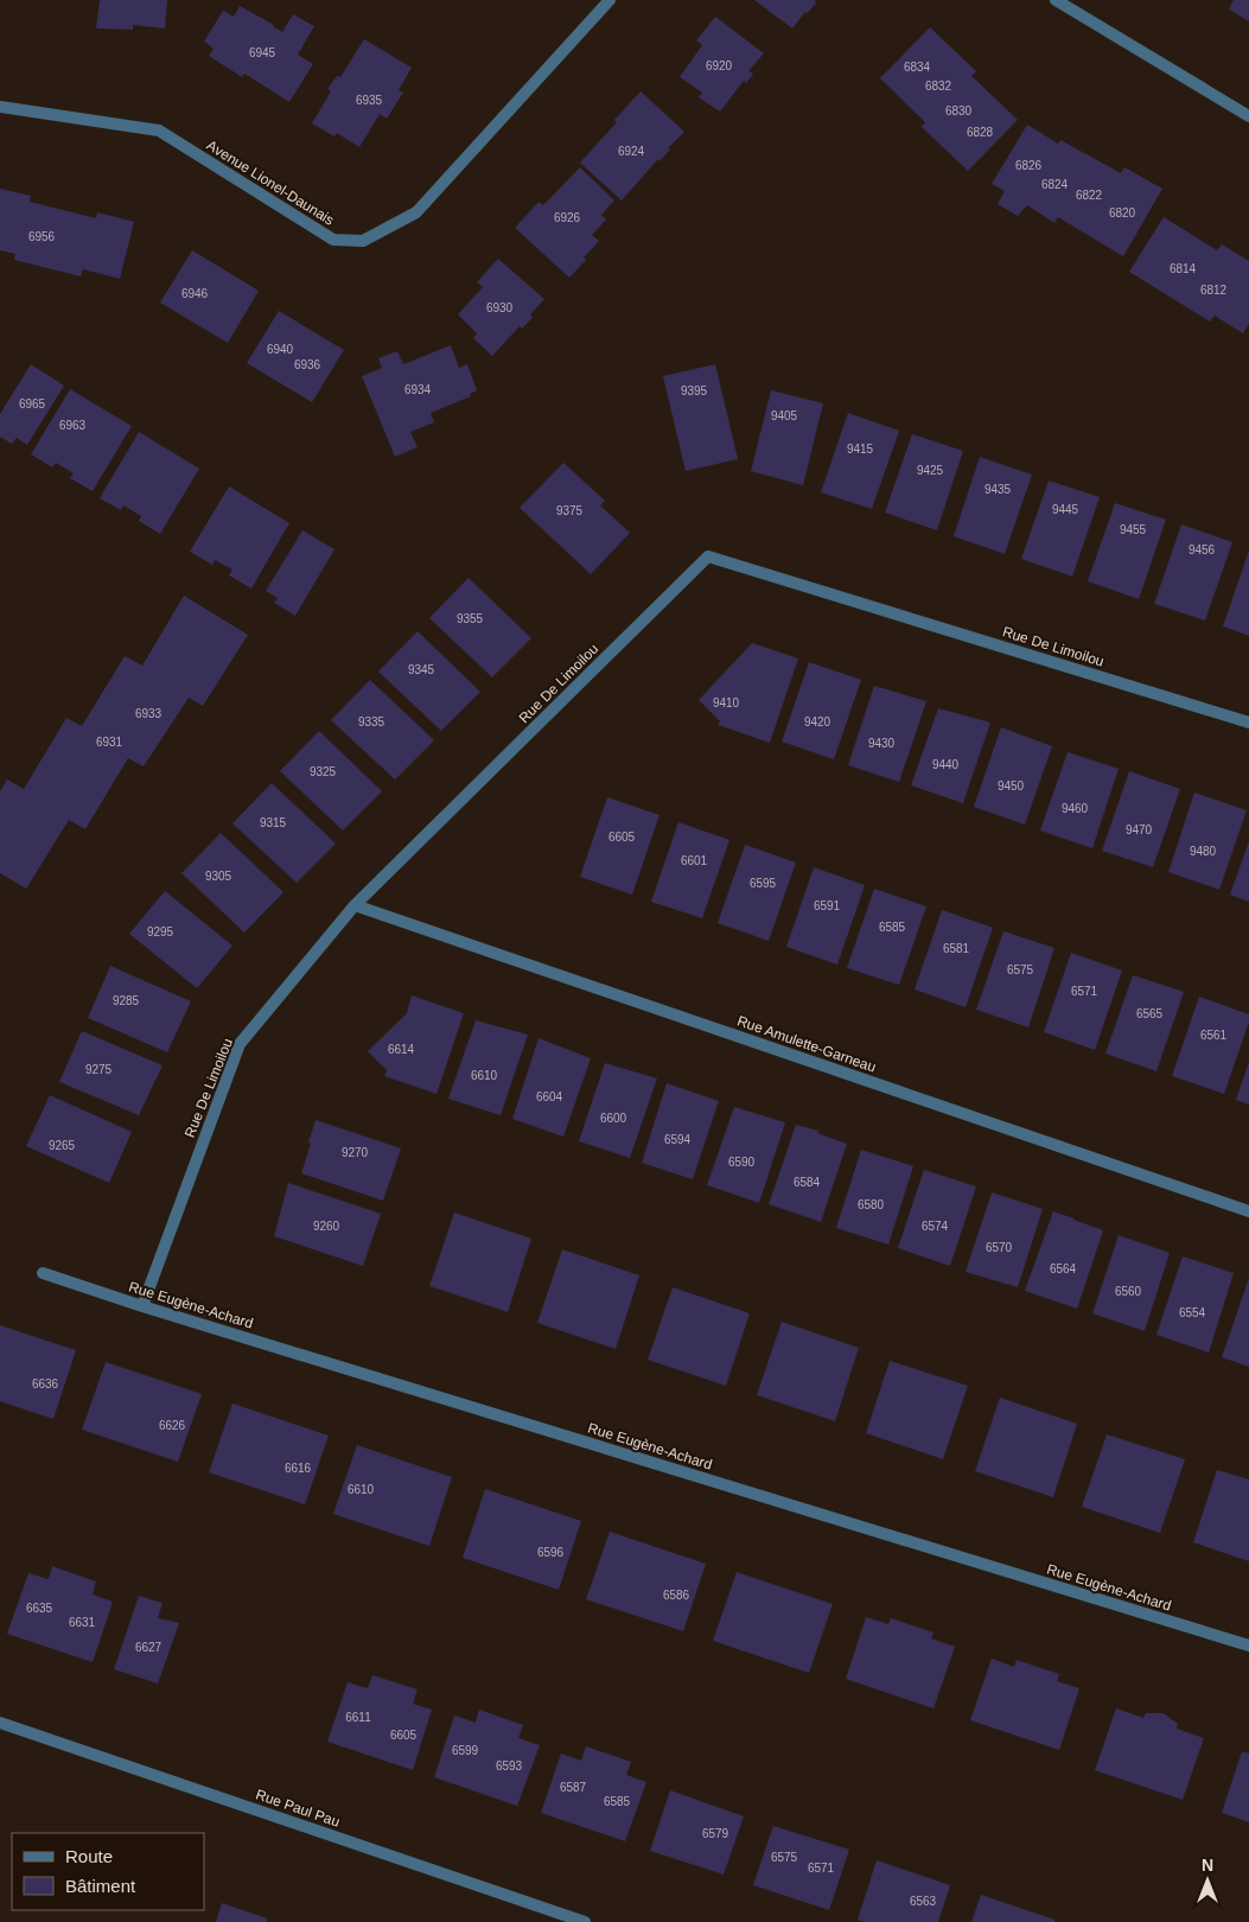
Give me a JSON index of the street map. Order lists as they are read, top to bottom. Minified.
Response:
{"streets":{"street":["Avenue Lionel-Daunais","Rue De Limoilou","Rue Amulette-Garneau","Rue Eugène-Achard","Rue Paul Pau"]},"crossings":[["Rue De Limoilou","Rue Amulette-Garneau"],["Rue De Limoilou","Rue Eugène-Achard"]],"house_numbers":["6945","6920","6834","6832","6935","6830","6828","6924","6826","6824","6822","6820","6926","6956","6814","6812","6946","6930","6940","6936","6934","9395","6965","9405","6963","9415","9425","9435","9445","9375","9455","9456","9355","9345","9410","6933","9335","9420","6931","9430","9440","9325","9450","9460","9315","9470","6605","9480","6601","9305","6595","6591","6585","9295","6581","6575","6571","9285","6565","6561","6614","9275","6610","6604","6600","6594","9265","9270","6590","6584","6580","9260","6574","6570","6564","6560","6554","6636","6626","6616","6610","6596","6586","6635","6631","6627","6611","6605","6599","6593","6587","6585","6579","6575","6571","6563"],"legend":["Route","Bâtiment"],"north":"top"}
